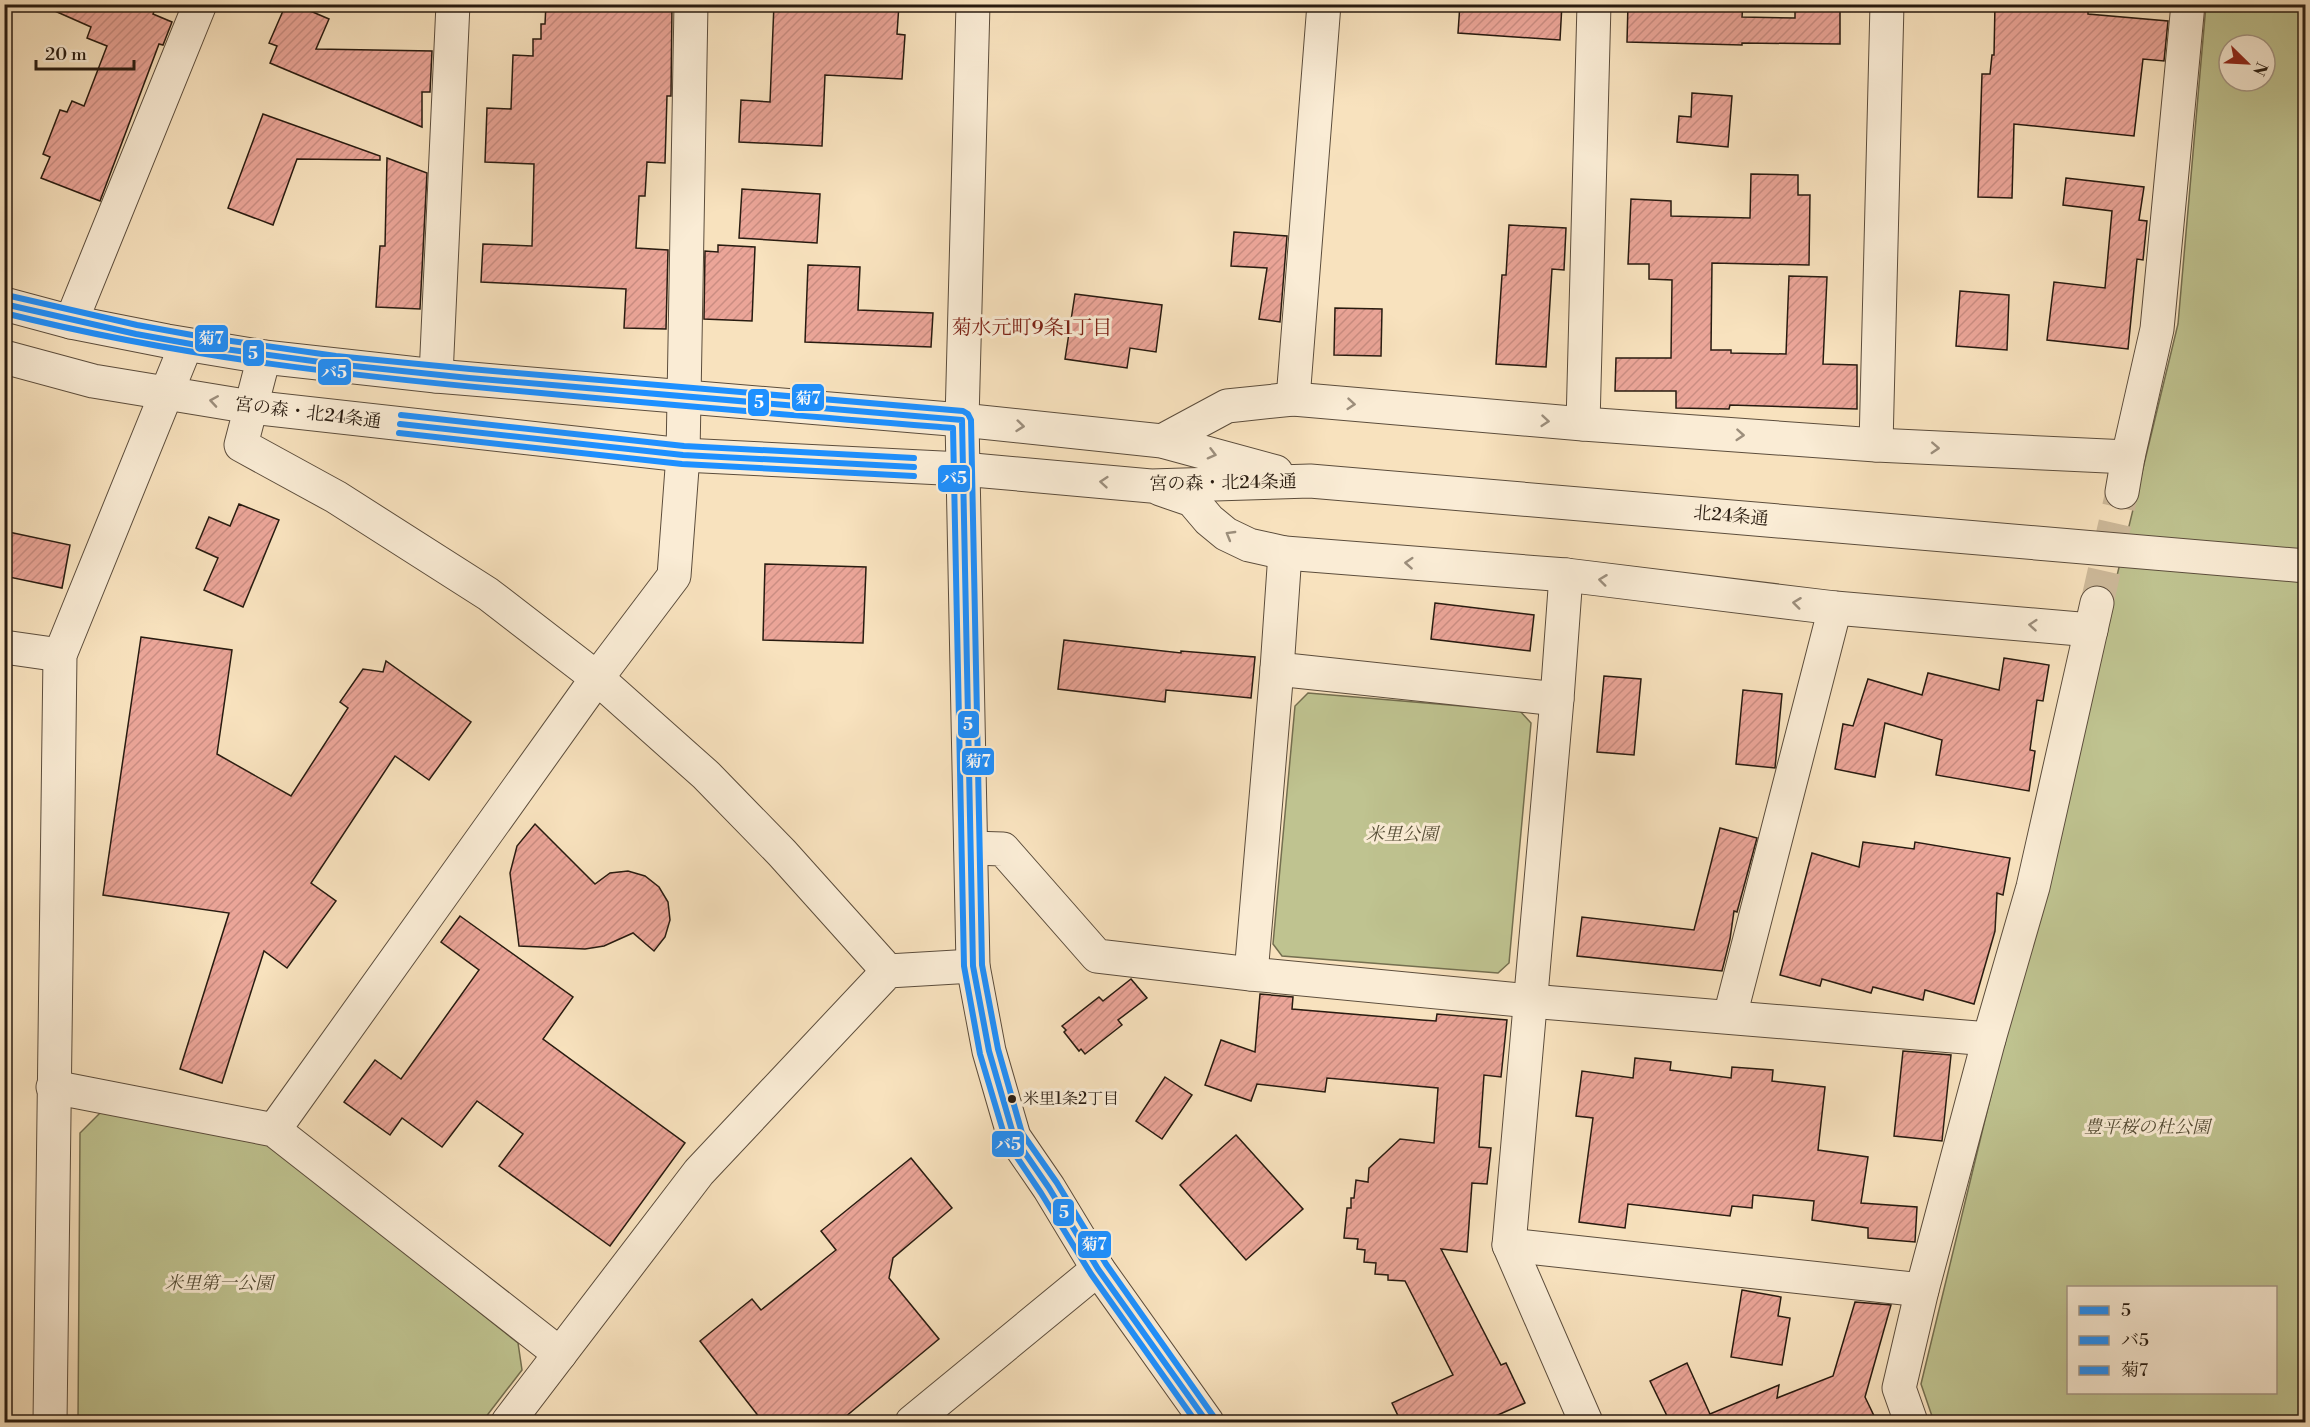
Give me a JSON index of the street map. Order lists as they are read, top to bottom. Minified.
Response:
{"streets":{"street":["宮の森・北24条通","北24条通"]},"crossings":[["宮の森・北24条通","北24条通"]],"districts":["菊水元町9条1丁目"],"parks":["米里公園","豊平桜の杜公園","米里第一公園"],"places":["米里1条2丁目"],"lines":["transit line 菊7","transit line 5","transit line バ5"],"legend":["5","バ5","菊7"],"scale_bar":"20 m","north":"bottom right"}
